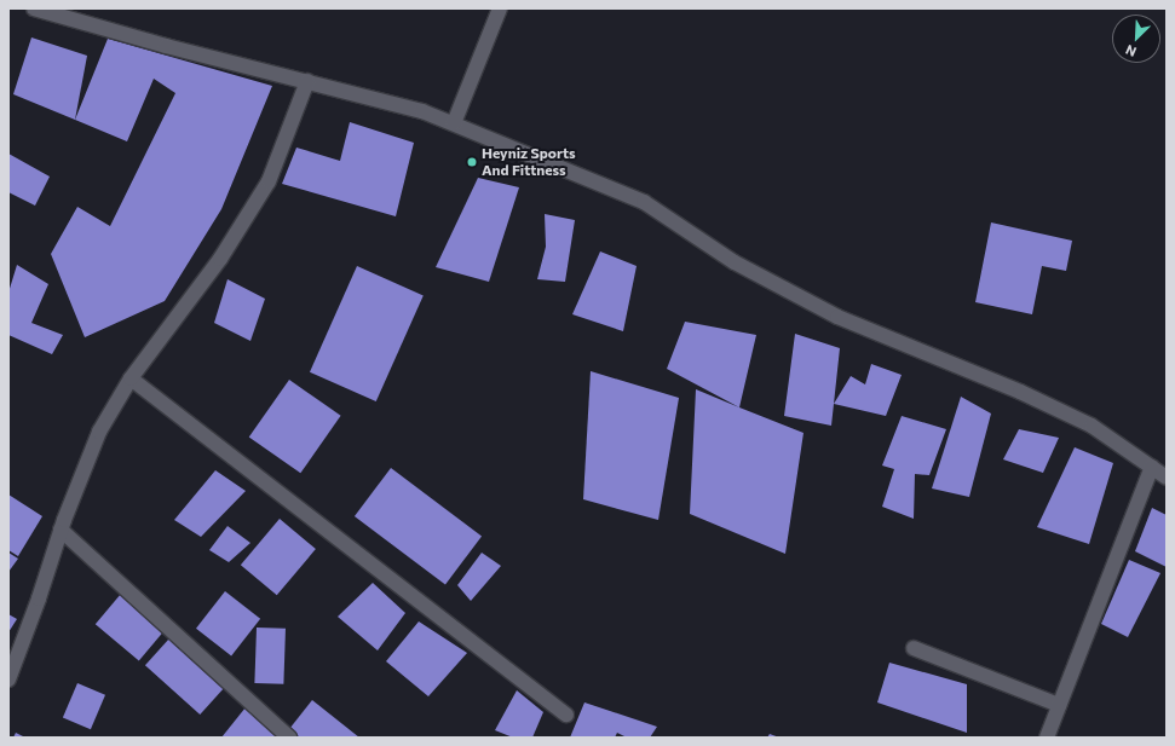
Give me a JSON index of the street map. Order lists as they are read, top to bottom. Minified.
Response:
{"places":["Heyniz Sports And Fittness"],"north":"bottom left"}
